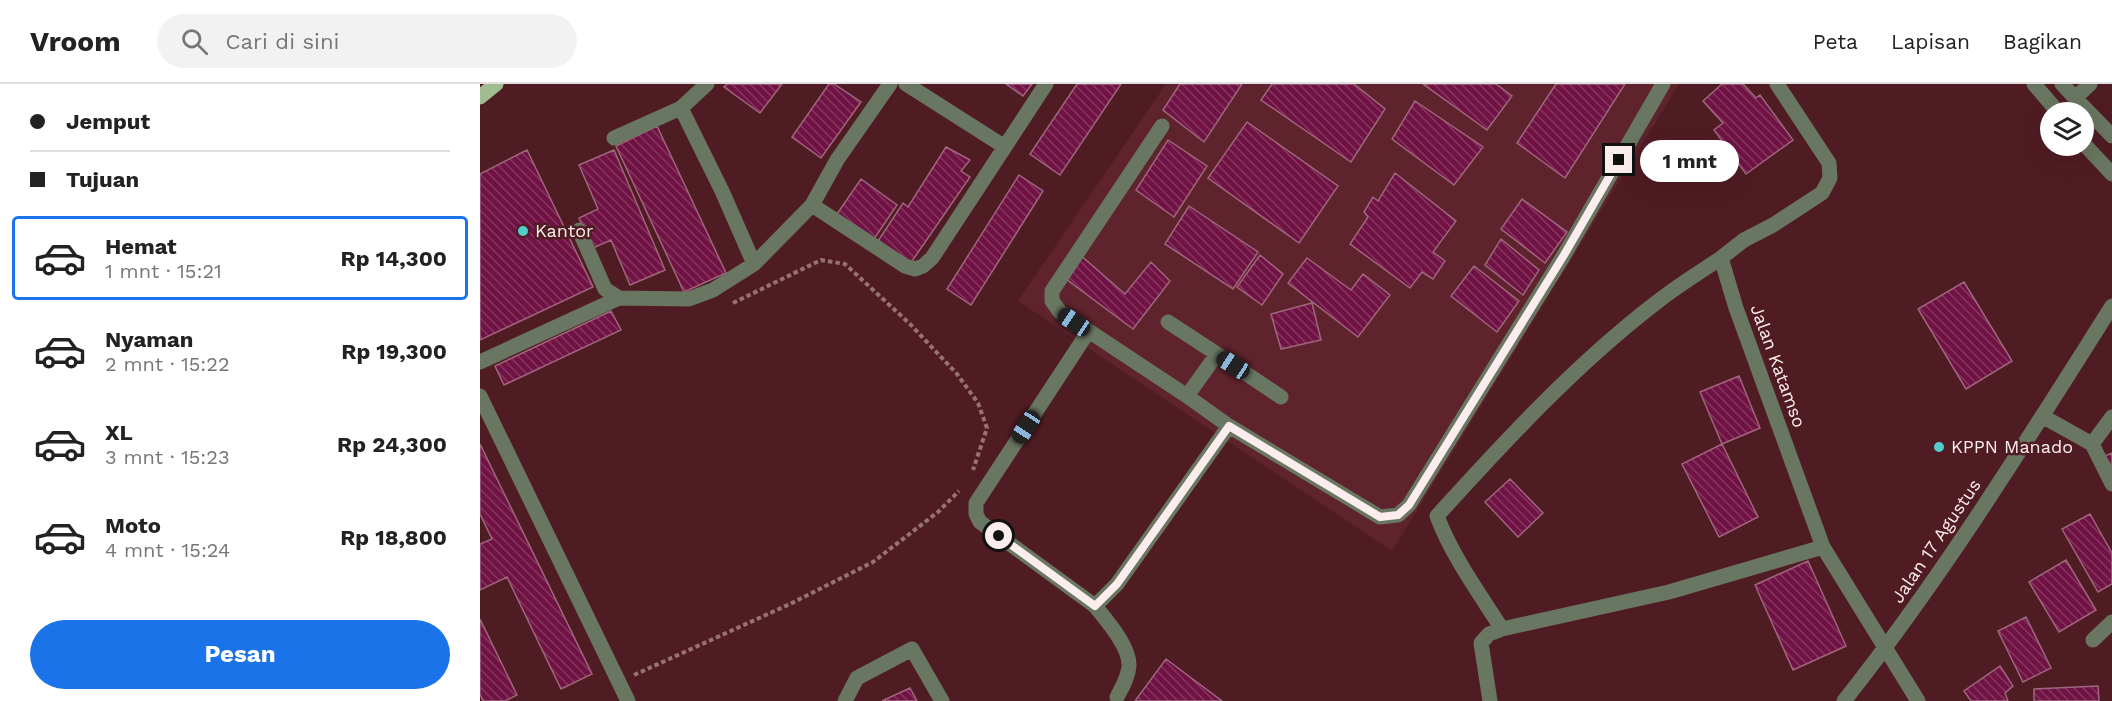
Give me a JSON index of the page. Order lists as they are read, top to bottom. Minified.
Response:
{"streets":{"street":["Jalan Katamso","Jalan 17 Agustus"]},"crossings":[["Jalan Katamso","Jalan 17 Agustus"]],"places":["Kantor","KPPN Manado"],"page":{"header":"Vroom","search":"Cari di sini","nav":["Peta","Lapisan","Bagikan"],"banner":["Jemput","Tujuan"],"bubble":"1 mnt","list":[{"name":"Hemat","note":"1 mnt · 15:21","value":"Rp 14,300"},{"name":"Nyaman","note":"2 mnt · 15:22","value":"Rp 19,300"},{"name":"XL","note":"3 mnt · 15:23","value":"Rp 24,300"},{"name":"Moto","note":"4 mnt · 15:24","value":"Rp 18,800"}],"buttons":"Pesan"}}
